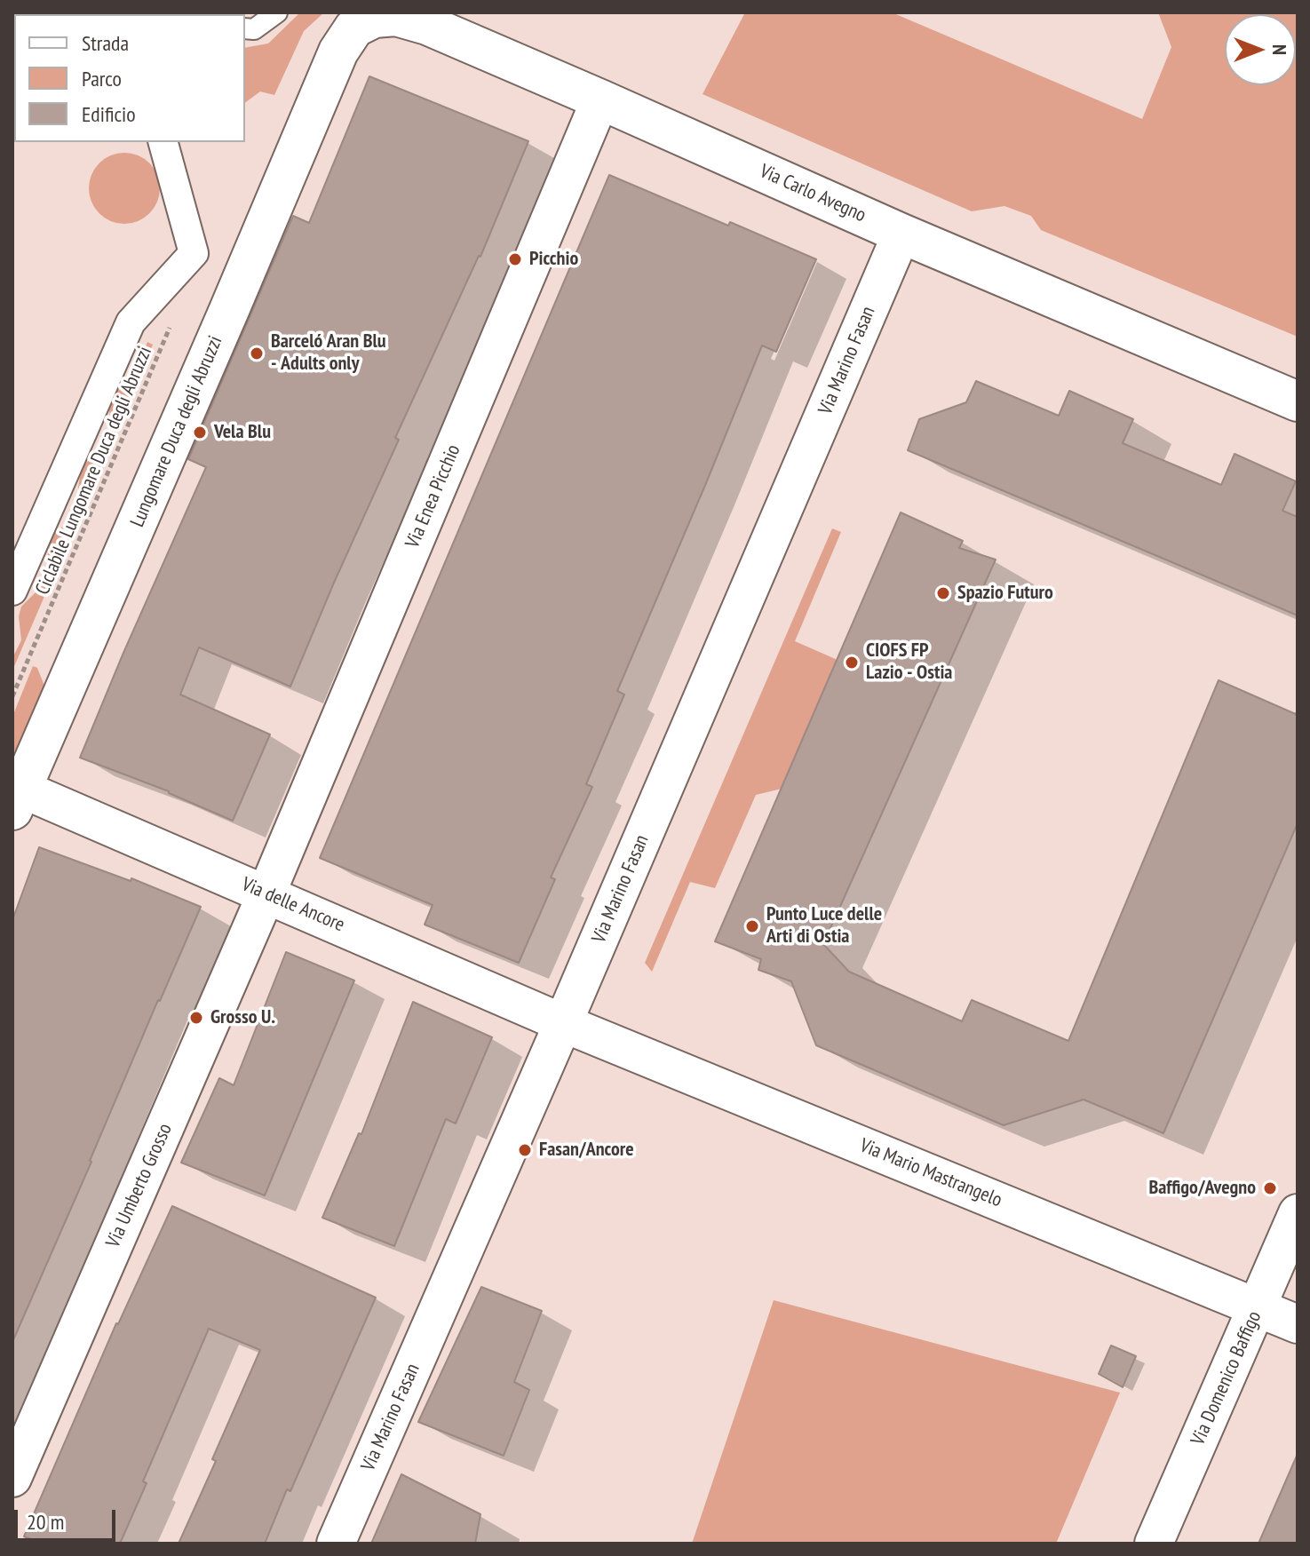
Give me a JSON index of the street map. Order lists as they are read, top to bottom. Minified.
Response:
{"streets":{"street":["Via Carlo Avegno","Via Marino Fasan","Lungomare Duca degli Abruzzi","Via Enea Picchio","Via delle Ancore","Via Mario Mastrangelo","Via Umberto Grosso","Via Domenico Baffigo"],"path":["Ciclabile Lungomare Duca degli Abruzzi"]},"crossings":[["Via Carlo Avegno","Via Marino Fasan"],["Via Carlo Avegno","Lungomare Duca degli Abruzzi"],["Via Carlo Avegno","Via Enea Picchio"],["Via Marino Fasan","Via delle Ancore"],["Via Marino Fasan","Via Mario Mastrangelo"],["Lungomare Duca degli Abruzzi","Via delle Ancore"],["Via Enea Picchio","Via delle Ancore"],["Via Enea Picchio","Via Umberto Grosso"],["Via delle Ancore","Via Mario Mastrangelo"],["Via delle Ancore","Via Umberto Grosso"],["Via Mario Mastrangelo","Via Domenico Baffigo"]],"places":["Picchio","Barceló Aran Blu - Adults only","Vela Blu","Spazio Futuro","CIOFS FP Lazio - Ostia","Punto Luce delle Arti di Ostia","Grosso U.","Fasan/Ancore","Baffigo/Avegno"],"legend":["Strada","Parco","Edificio"],"scale_bar":"20 m","north":"right"}
